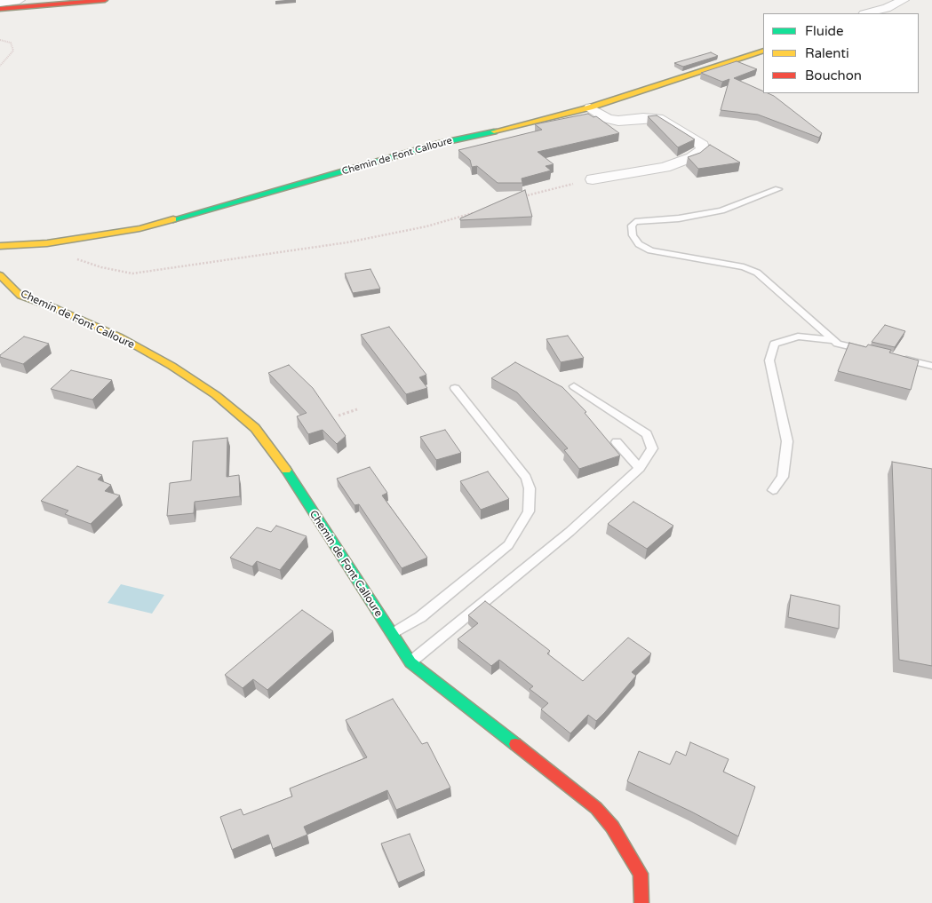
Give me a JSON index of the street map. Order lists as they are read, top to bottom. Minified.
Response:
{"streets":{"street":["Chemin de Font Calloure"]},"legend":["Fluide","Ralenti","Bouchon"]}
